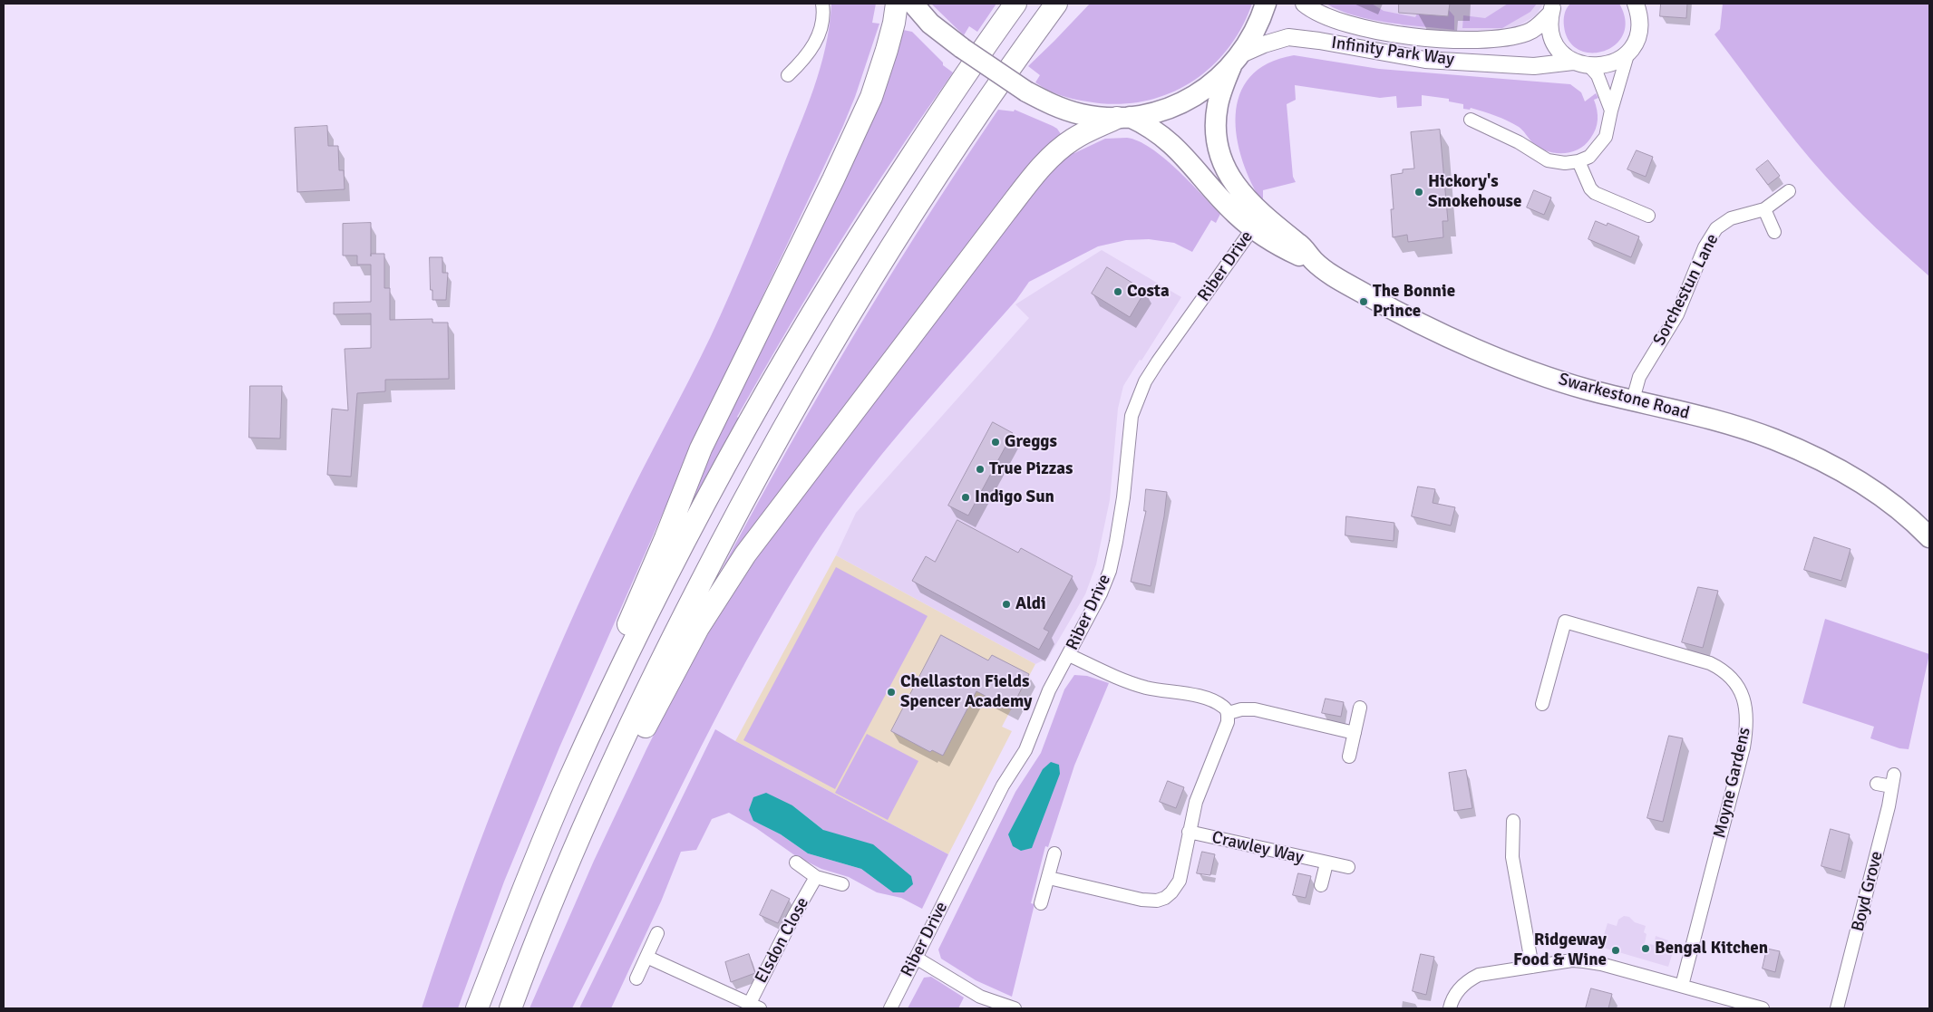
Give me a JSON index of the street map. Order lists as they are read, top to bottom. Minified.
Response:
{"streets":{"main road":["Swarkestone Road"],"street":["Infinity Park Way","Riber Drive","Sorchestun Lane","Moyne Gardens","Crawley Way","Boyd Grove","Elsdon Close"]},"crossings":[["Infinity Park Way","Swarkestone Road"],["Riber Drive","Swarkestone Road"],["Sorchestun Lane","Swarkestone Road"]],"places":["Hickory's Smokehouse","Costa","The Bonnie Prince","Greggs","True Pizzas","Indigo Sun","Aldi","Chellaston Fields Spencer Academy","Bengal Kitchen","Ridgeway Food & Wine"]}
